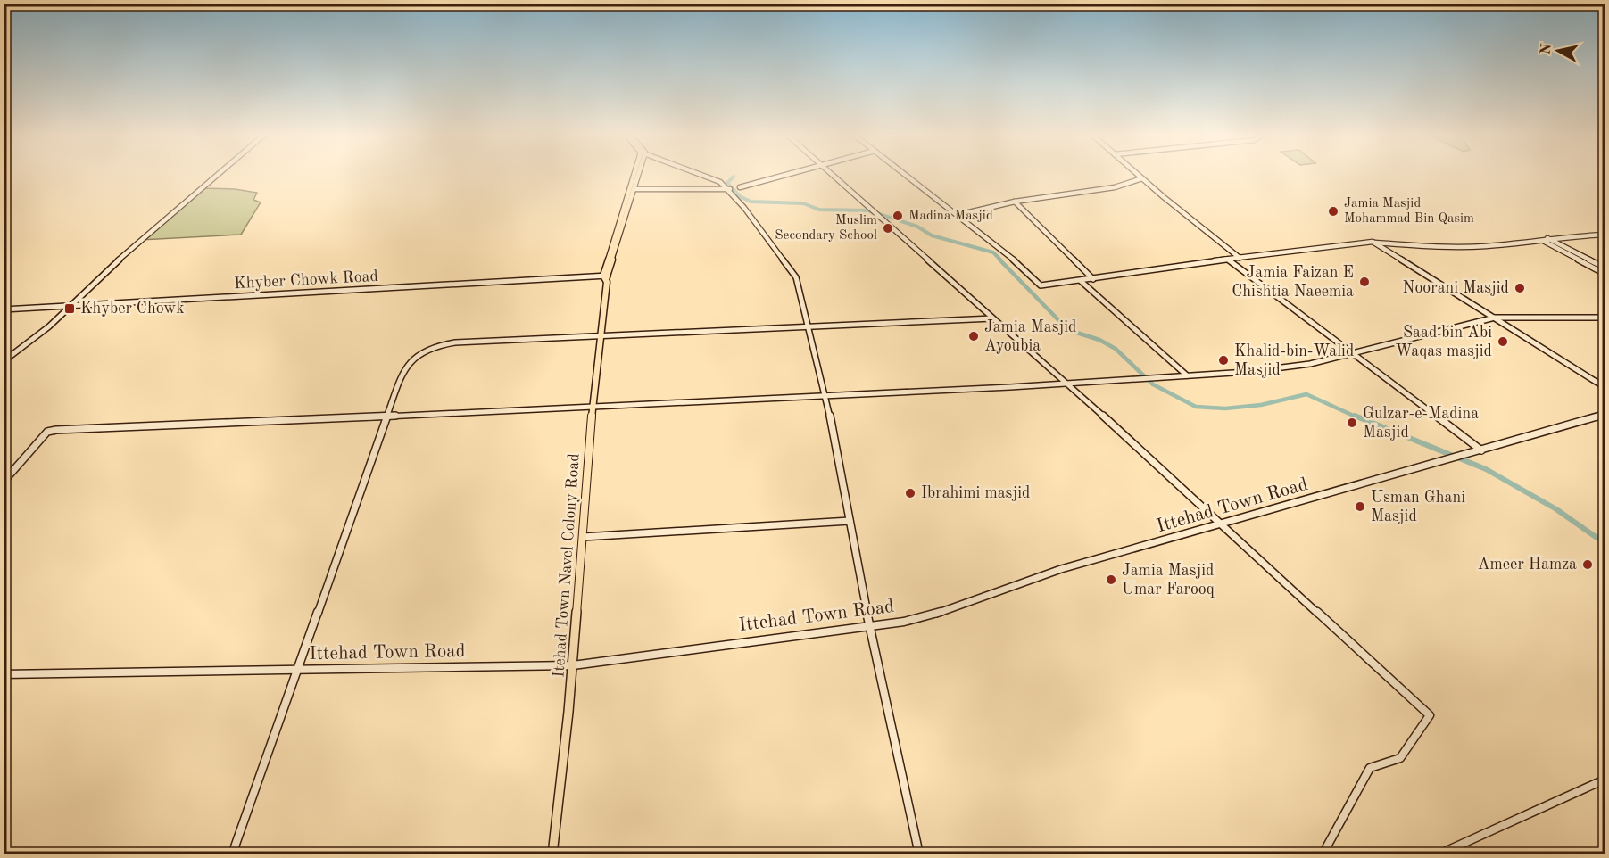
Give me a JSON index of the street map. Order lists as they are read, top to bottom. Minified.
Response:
{"streets":{"main road":["Itehad Town Navel Colony Road"],"street":["Khyber Chowk Road","Ittehad Town Road"]},"crossings":[["Khyber Chowk Road","Itehad Town Navel Colony Road"],["Ittehad Town Road","Itehad Town Navel Colony Road"]],"places":{"other":["Jamia Masjid Mohammad Bin Qasim","Madina Masjid","Muslim Secondary School","Jamia Faizan E Chishtia Naeemia","Noorani Masjid","Jamia Masjid Ayoubia","Saad bin Abi Waqas masjid","Khalid-bin-Walid Masjid","Gulzar-e-Madina Masjid","Ibrahimi masjid","Usman Ghani Masjid","Ameer Hamza","Jamia Masjid Umar Farooq"],"transit":["Khyber Chowk"]},"north":"left"}
